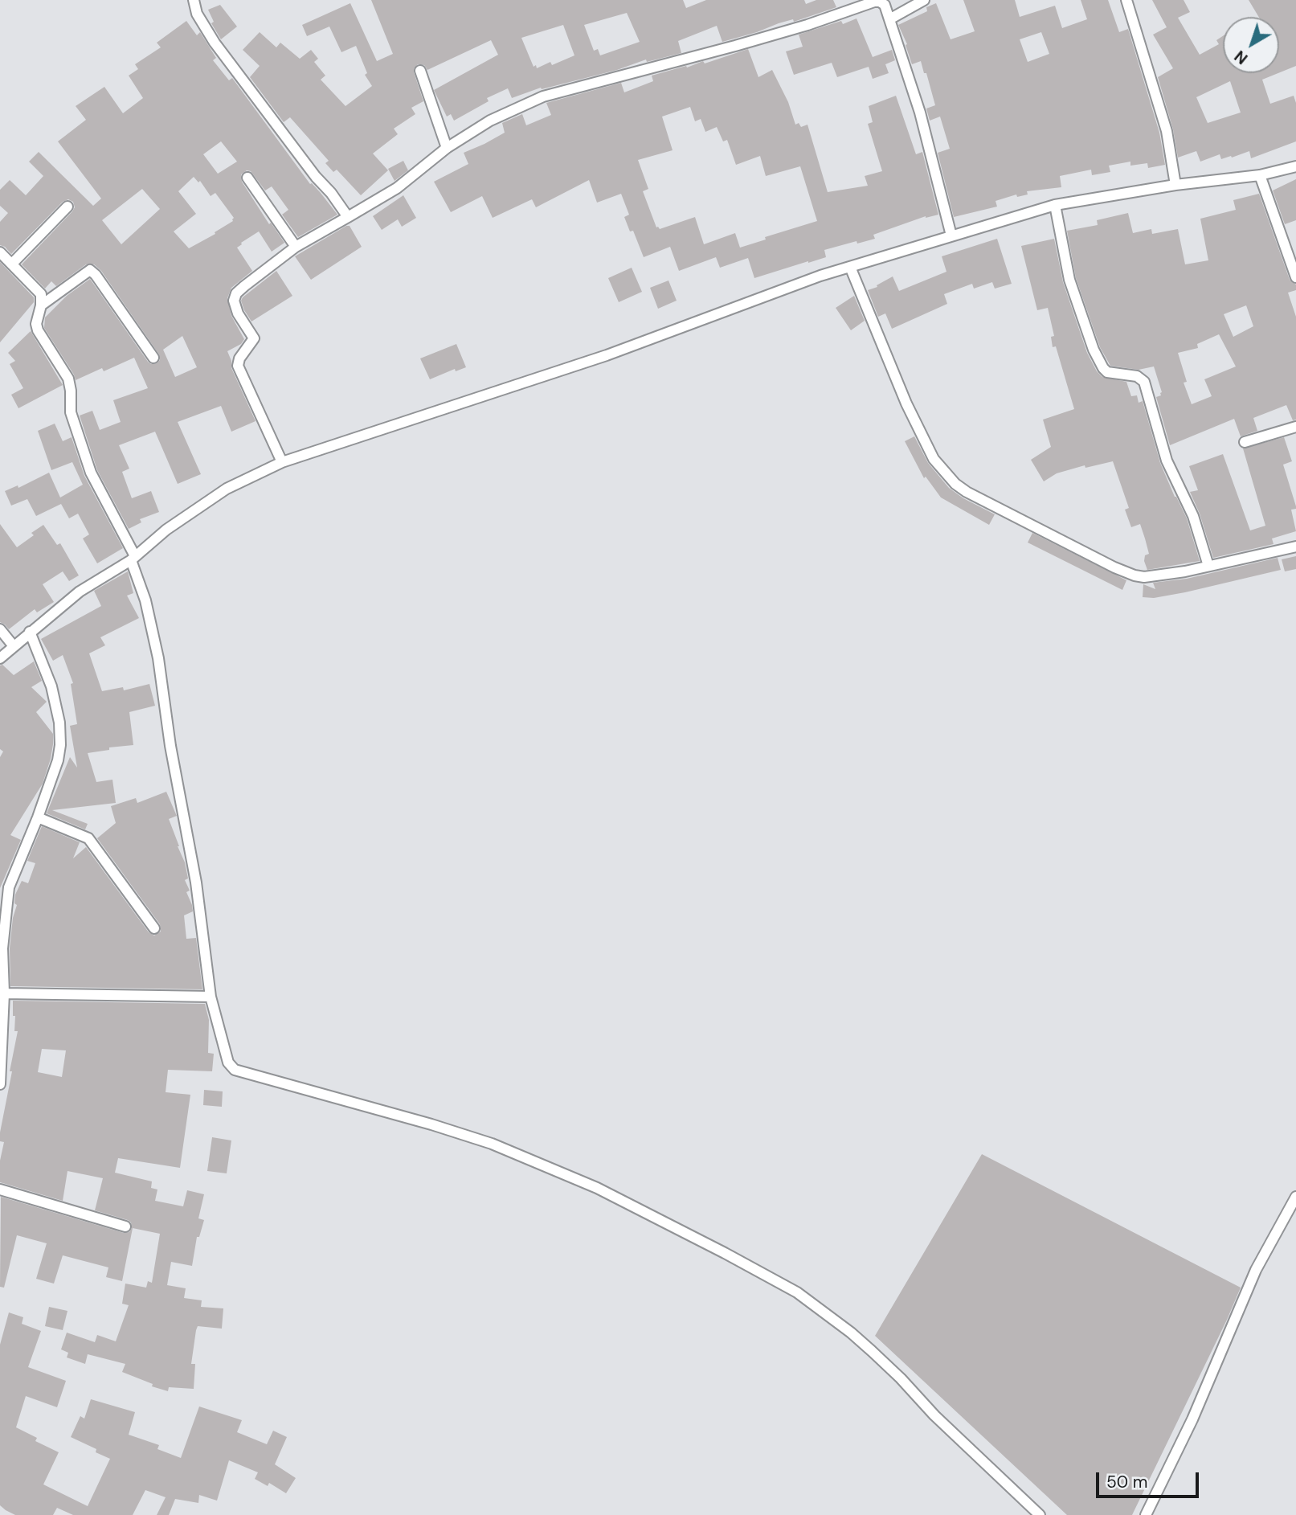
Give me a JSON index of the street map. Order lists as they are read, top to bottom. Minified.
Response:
{"scale_bar":"50 m","north":"bottom left"}
